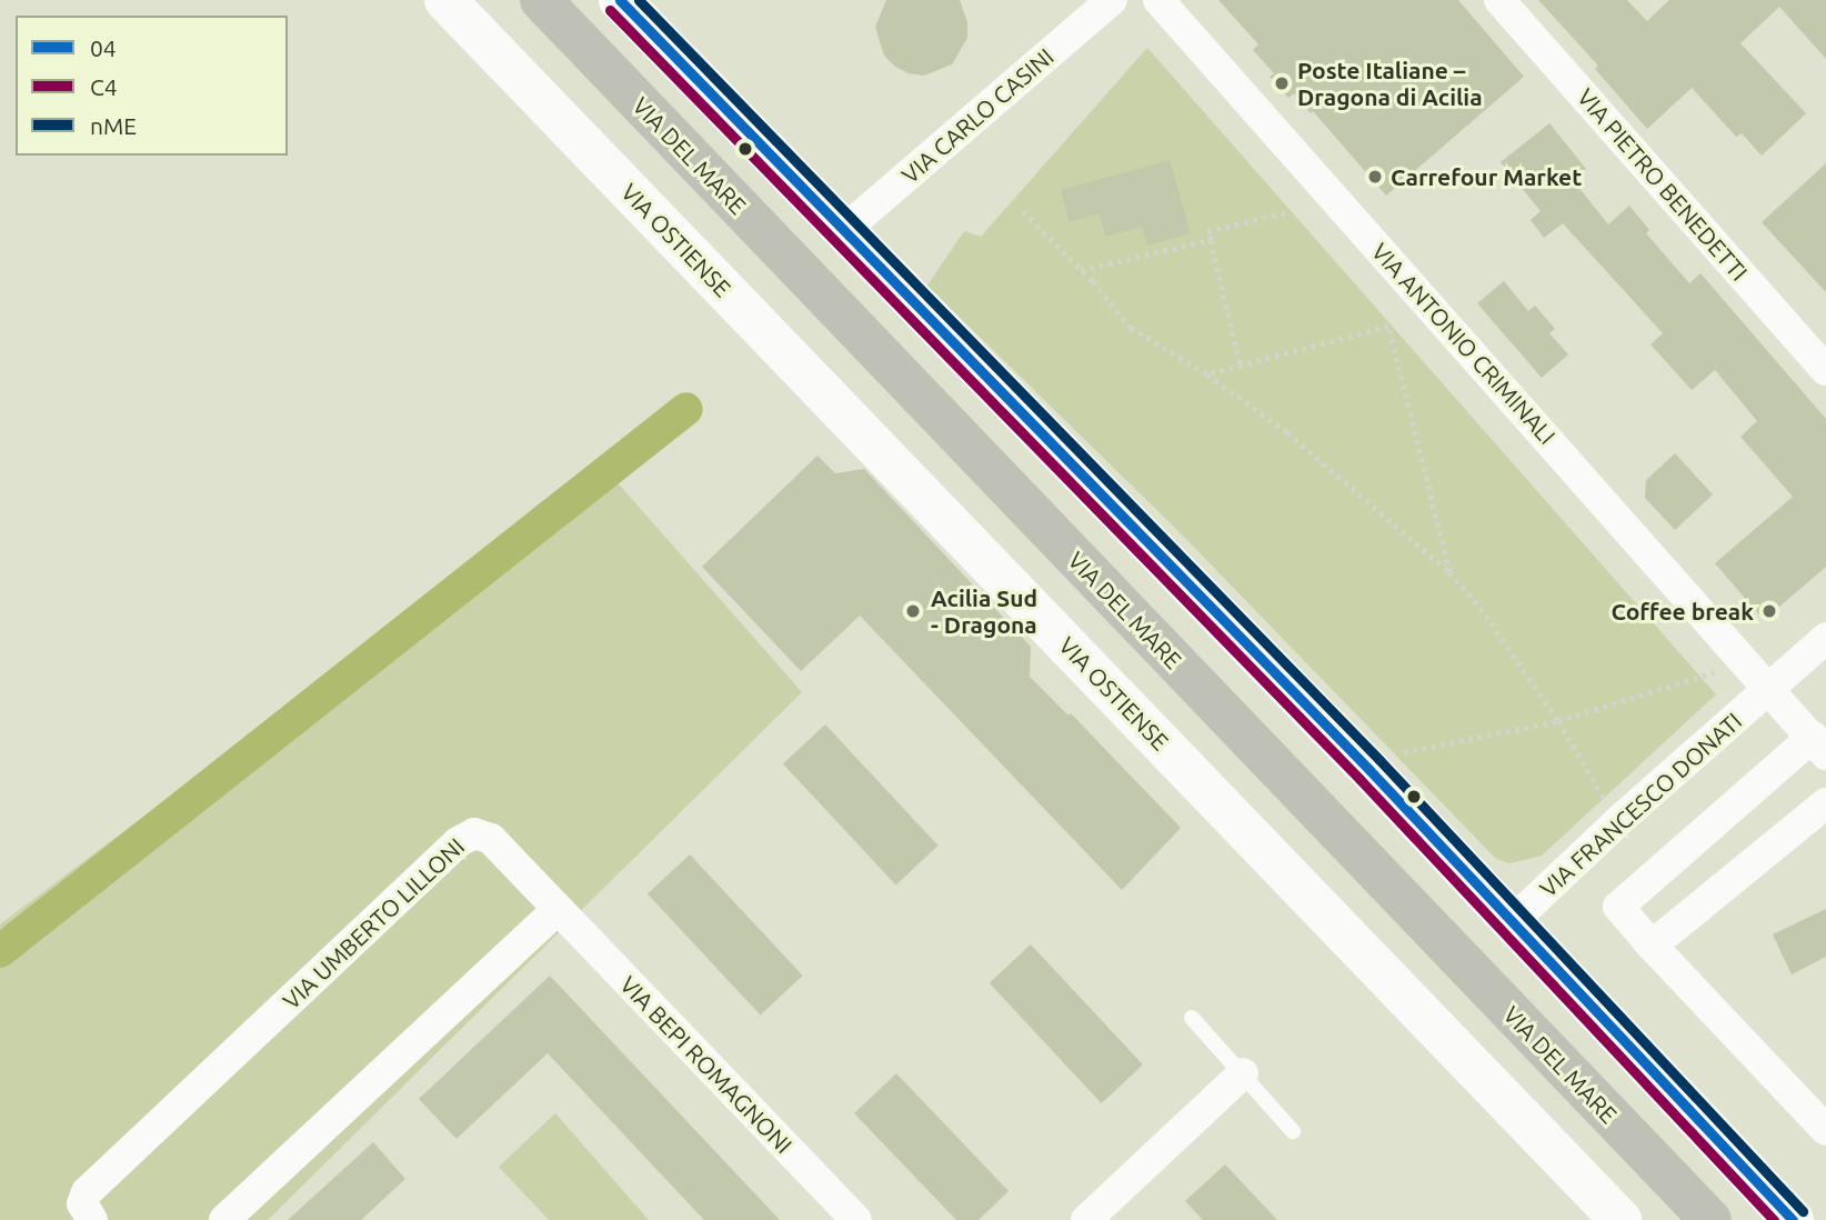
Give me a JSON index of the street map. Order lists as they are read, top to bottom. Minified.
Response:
{"streets":{"main road":["VIA DEL MARE","VIA OSTIENSE"],"street":["VIA CARLO CASINI","VIA PIETRO BENEDETTI","VIA ANTONIO CRIMINALI","VIA FRANCESCO DONATI","VIA UMBERTO LILLONI","VIA BEPI ROMAGNONI"]},"crossings":[["VIA ANTONIO CRIMINALI","VIA FRANCESCO DONATI"],["VIA UMBERTO LILLONI","VIA BEPI ROMAGNONI"]],"places":["Poste Italiane – Dragona di Acilia","Carrefour Market","Acilia Sud - Dragona","Coffee break"],"lines":["transit line 04","transit line nME","transit line C4"],"legend":["04","C4","nME"]}
